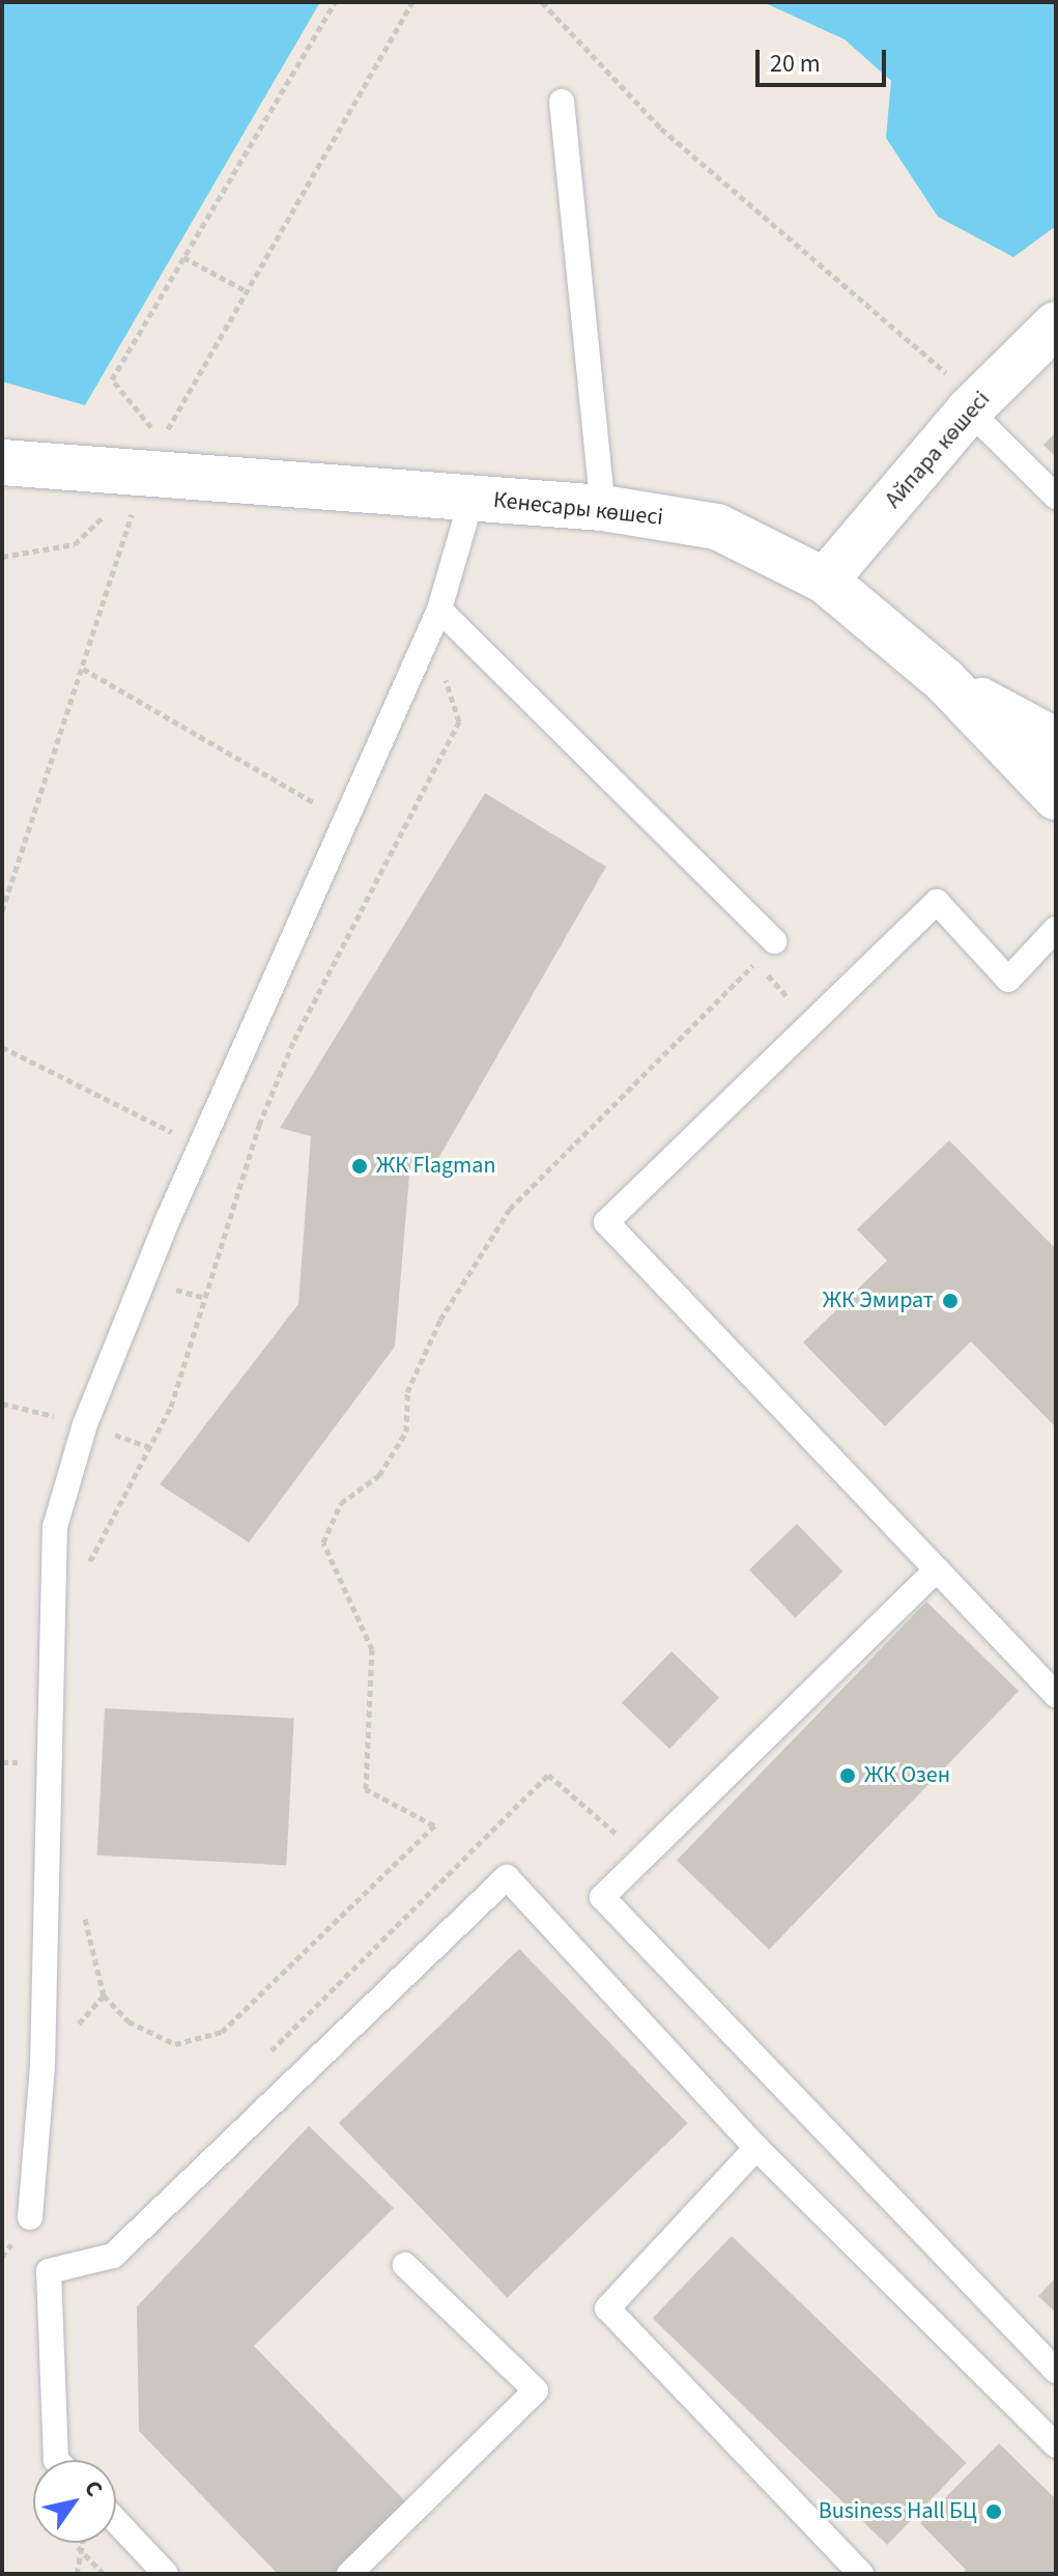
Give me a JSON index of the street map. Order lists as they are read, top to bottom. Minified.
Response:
{"streets":{"street":["Айпара көшесі","Кенесары көшесі"]},"crossings":[["Айпара көшесі","Кенесары көшесі"]],"places":["ЖК Flagman","ЖК Эмират","ЖК Озен","Business Нall БЦ"],"scale_bar":"20 m","north":"top right"}
